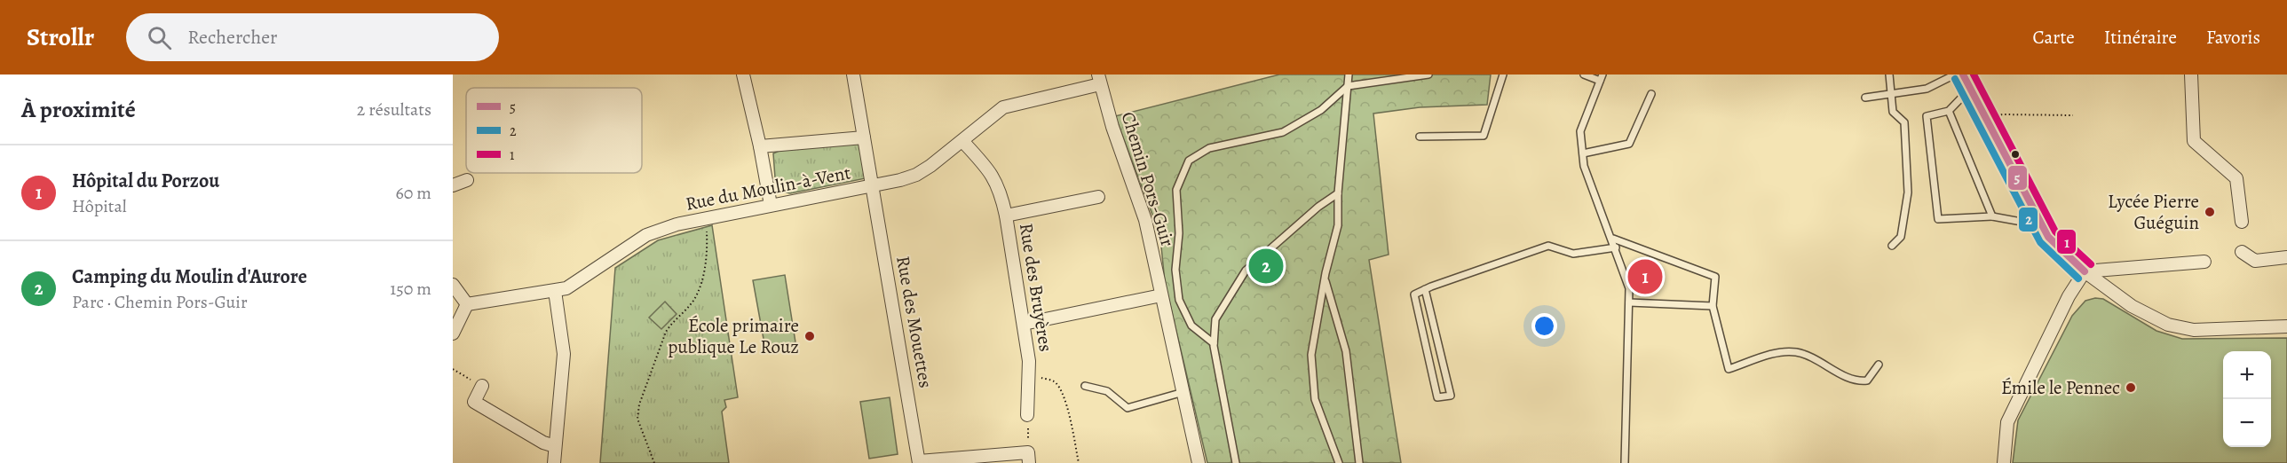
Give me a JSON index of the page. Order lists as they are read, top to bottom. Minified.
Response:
{"streets":{"street":["Chemin Pors-Guir","Rue du Moulin-à-Vent","Rue des Bruyères","Rue des Mouettes"]},"crossings":[["Chemin Pors-Guir","Rue du Moulin-à-Vent"],["Rue du Moulin-à-Vent","Rue des Bruyères"],["Rue du Moulin-à-Vent","Rue des Mouettes"]],"places":["Lycée Pierre Guéguin","École primaire publique Le Rouz","Émile le Pennec"],"lines":["transit line 5","transit line 1","transit line 2"],"legend":["5","2","1"],"page":{"header":"Strollr","search":"Rechercher","nav":["Carte","Itinéraire","Favoris"],"heading":["À proximité","2 résultats"],"list":[{"mark":"1","name":"Hôpital du Porzou","note":"Hôpital","value":"60 m"},{"mark":"2","name":"Camping du Moulin d'Aurore","note":"Parc · Chemin Pors-Guir","value":"150 m"}],"pins":["2","1"],"map_buttons":["+","−"]}}
